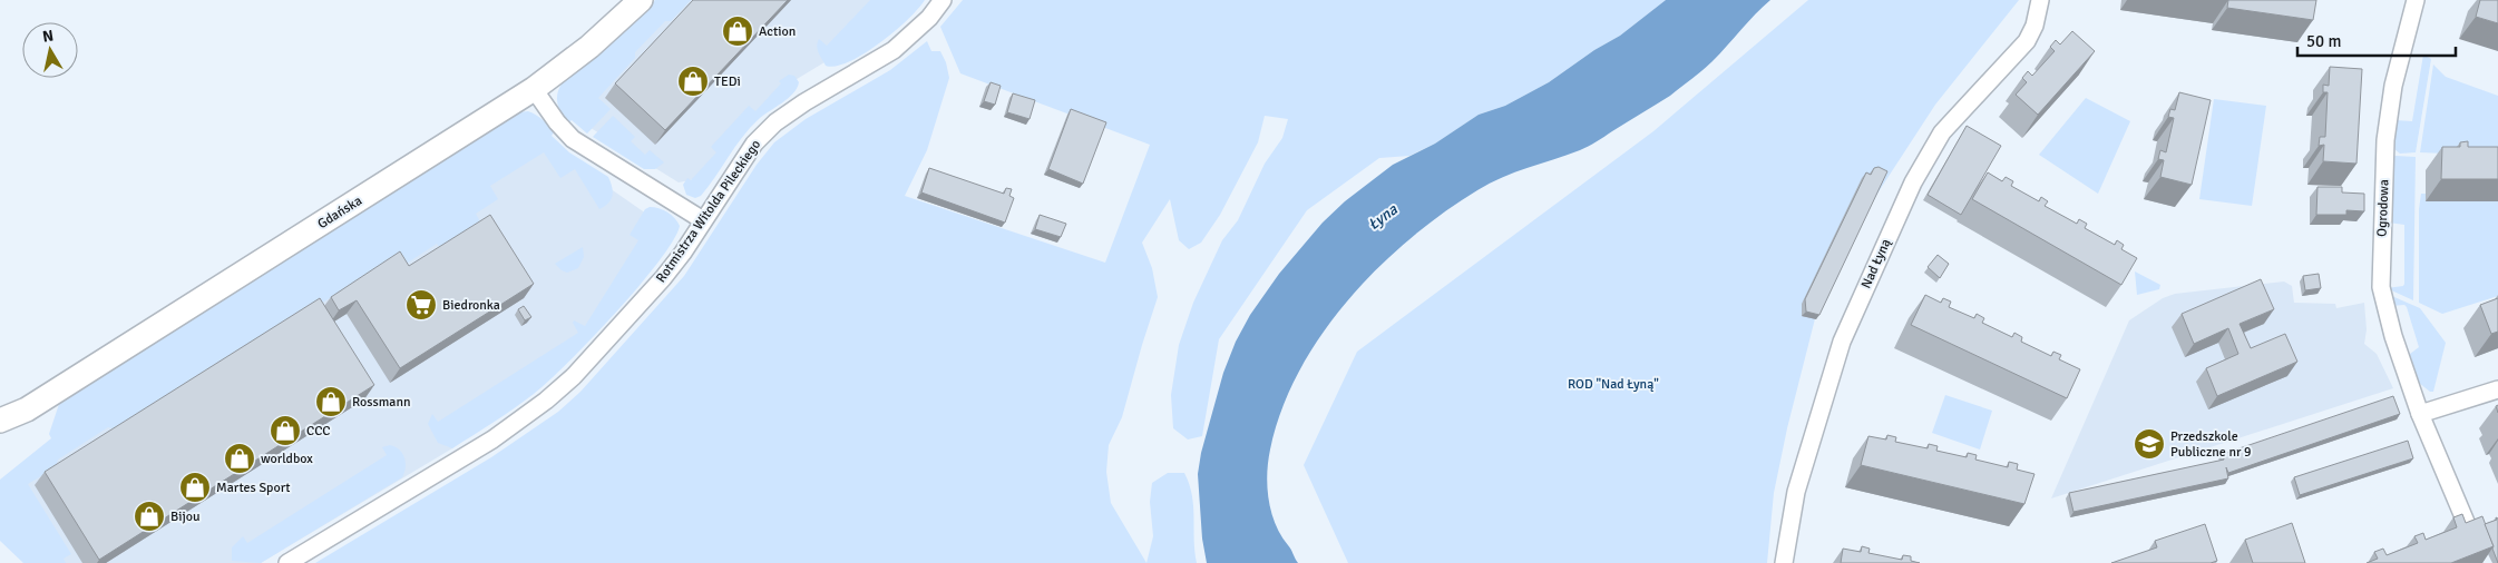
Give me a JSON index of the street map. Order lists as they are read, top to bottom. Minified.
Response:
{"streets":{"street":["Ogrodowa","Rotmistrza Witolda Pileckiego","Gdańska","Nad Łyną"]},"water":["Łyna"],"parks":["ROD \"Nad Łyną\""],"places":{"shop":["Action","TEDi","Rossmann","CCC","worldbox","Martes Sport","Bijou"],"supermarket":["Biedronka"],"school or university":["Przedszkole Publiczne nr 9"]},"scale_bar":"50 m","north":"top"}
